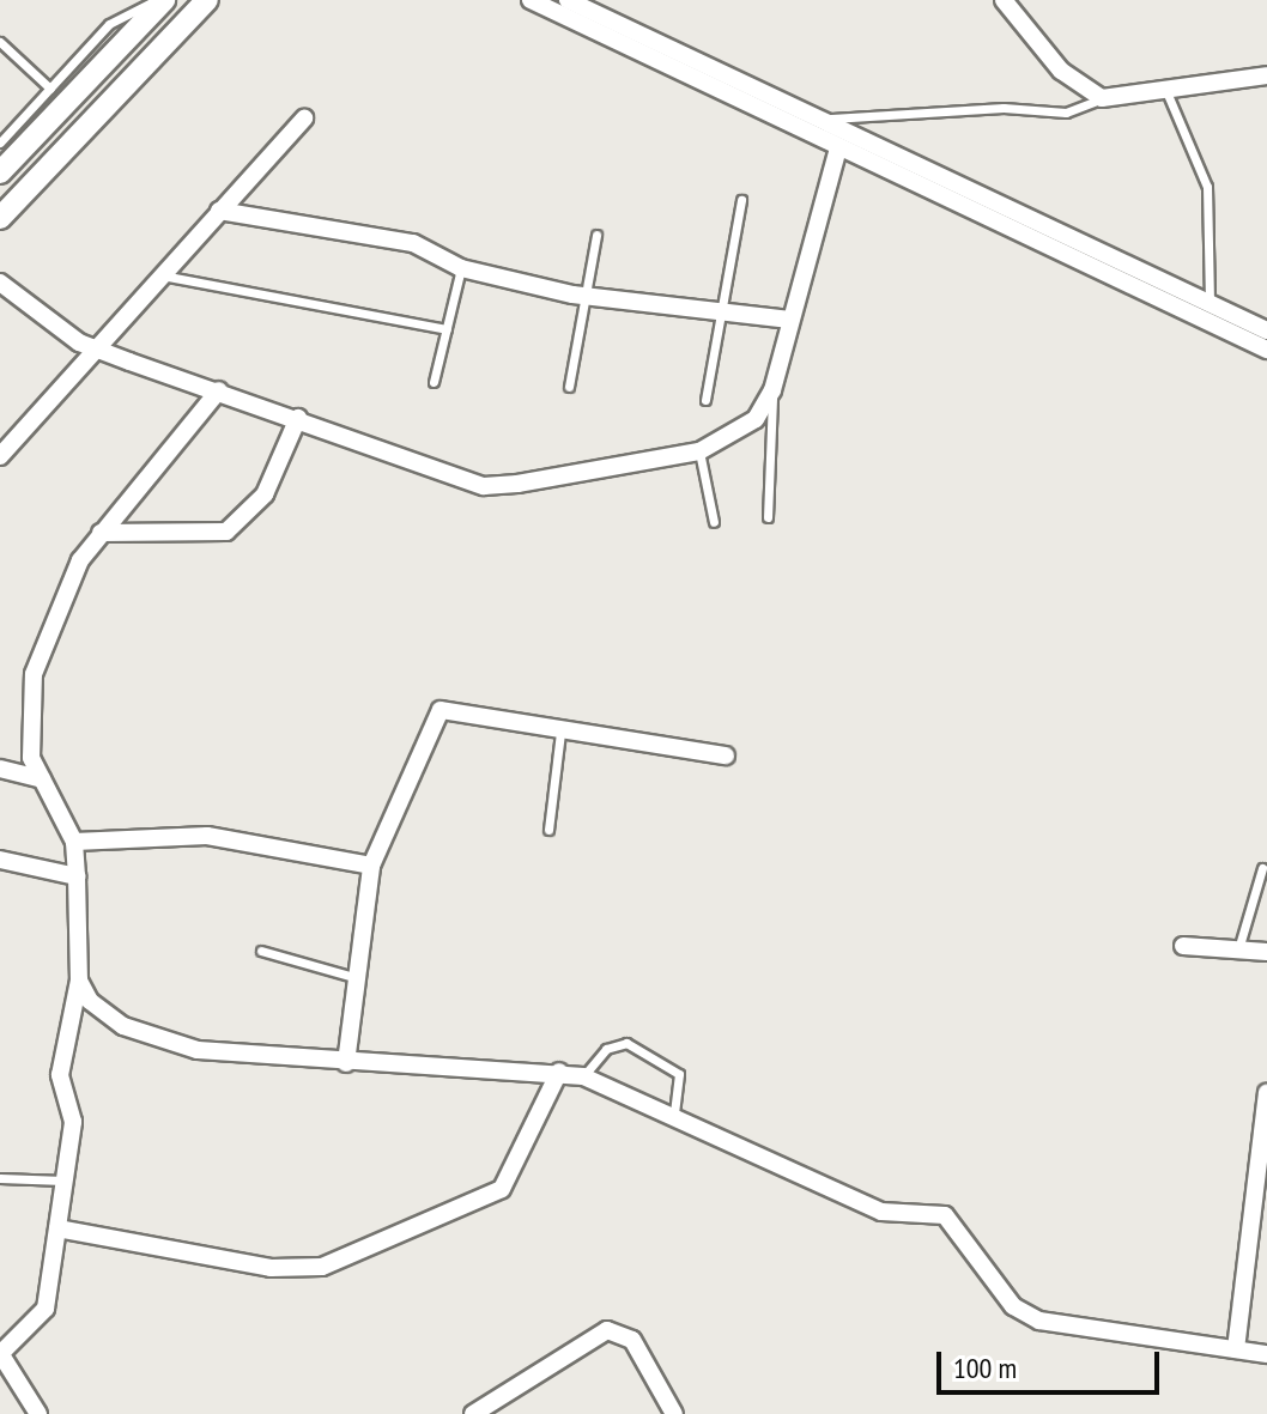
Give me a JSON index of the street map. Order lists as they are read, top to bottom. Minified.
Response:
{"scale_bar":"100 m"}
